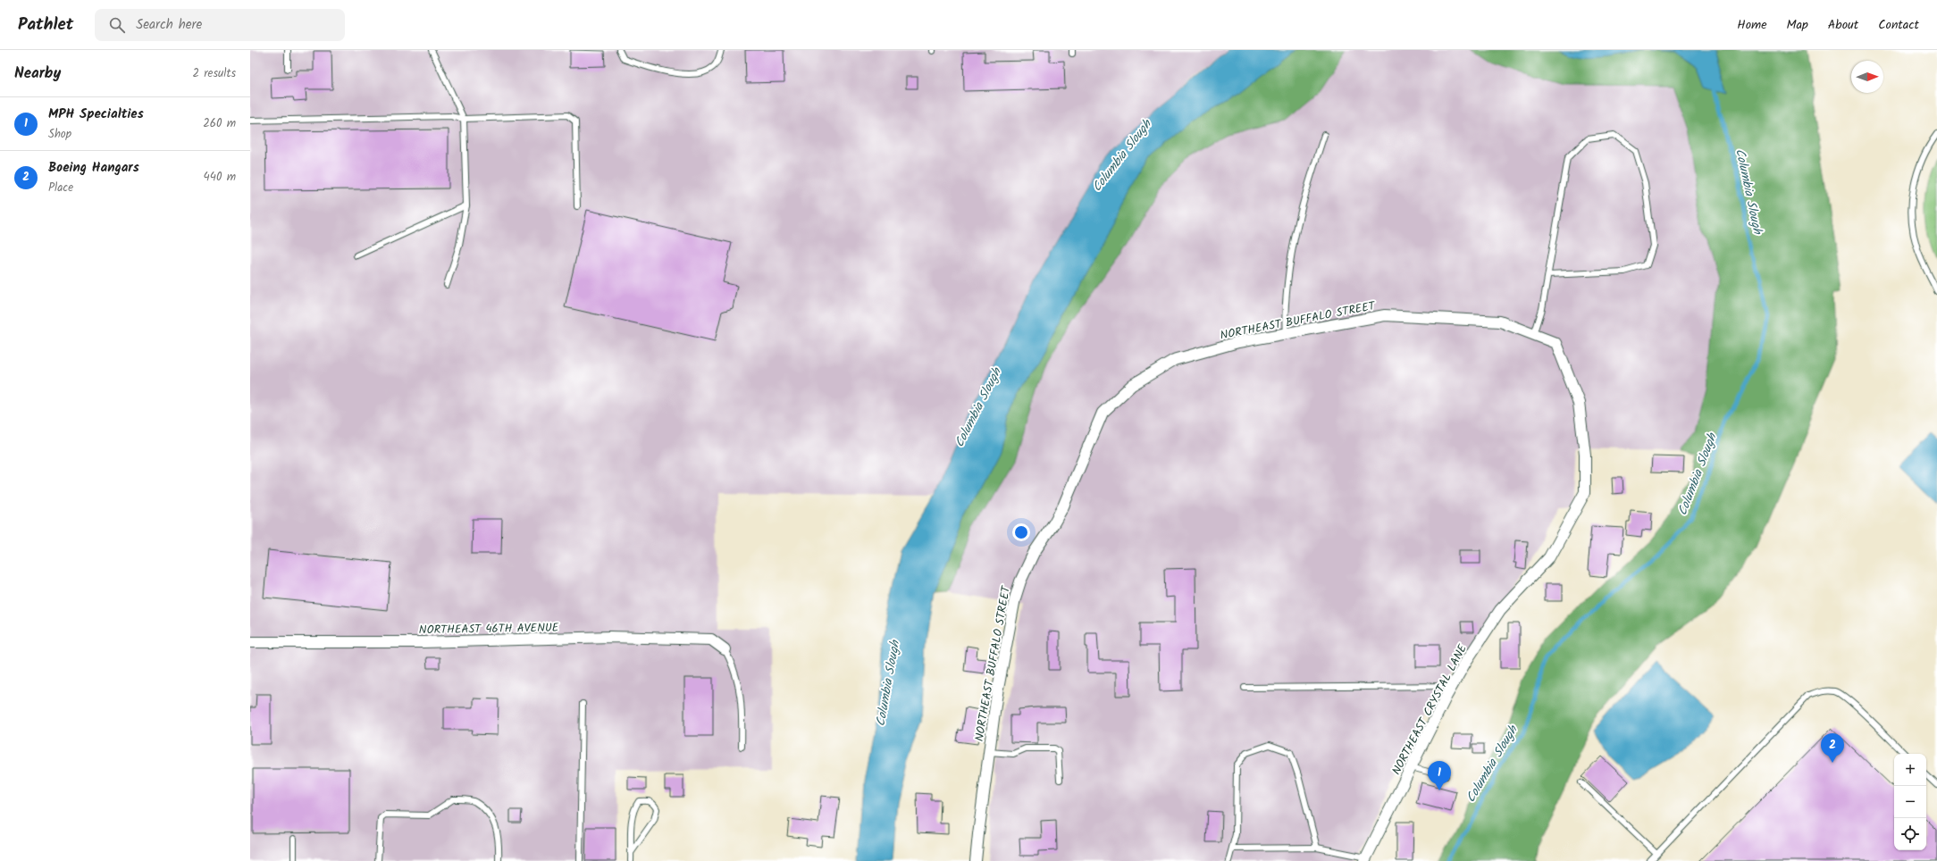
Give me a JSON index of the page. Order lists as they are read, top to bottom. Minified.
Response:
{"streets":{"street":["NORTHEAST BUFFALO STREET","NORTHEAST 46TH AVENUE","NORTHEAST CRYSTAL LANE"]},"crossings":[["NORTHEAST BUFFALO STREET","NORTHEAST CRYSTAL LANE"]],"water":["Columbia Slough"],"north":"right","page":{"header":"Pathlet","search":"Search here","nav":["Home","Map","About","Contact"],"heading":["Nearby","2 results"],"list":[{"mark":"1","name":"MPH Specialties","note":"Shop","value":"260 m"},{"mark":"2","name":"Boeing Hangars","note":"Place","value":"440 m"}],"pins":["2","1"],"map_buttons":["+","−"]}}
